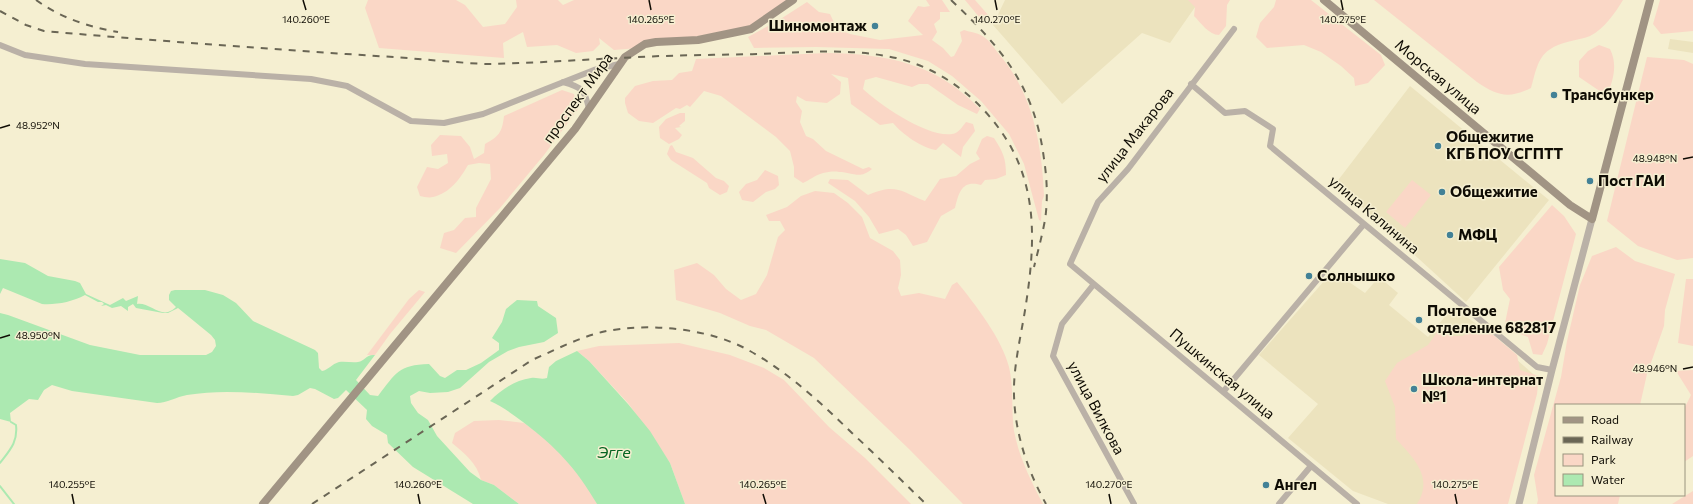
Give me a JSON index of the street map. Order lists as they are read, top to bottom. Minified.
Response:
{"streets":{"main road":["Морская улица","проспект Мира"],"street":["улица Макарова","улица Калинина","Пушкинская улица","улица Вилкова"]},"crossings":[["улица Макарова","улица Калинина"],["улица Макарова","Пушкинская улица"],["Пушкинская улица","улица Вилкова"]],"water":["Эгге"],"places":["Шиномонтаж","Трансбункер","Общежитие КГБ ПОУ СГПТТ","Пост ГАИ","Общежитие","МФЦ","Солнышко","Почтовое отделение 682817","Школа-интернат №1","Ангел"],"legend":["Road","Railway","Park","Water"],"coordinates":["140.260°E","140.265°E","140.270°E","140.275°E","48.952°N","48.948°N","48.950°N","48.946°N","140.255°E"]}
